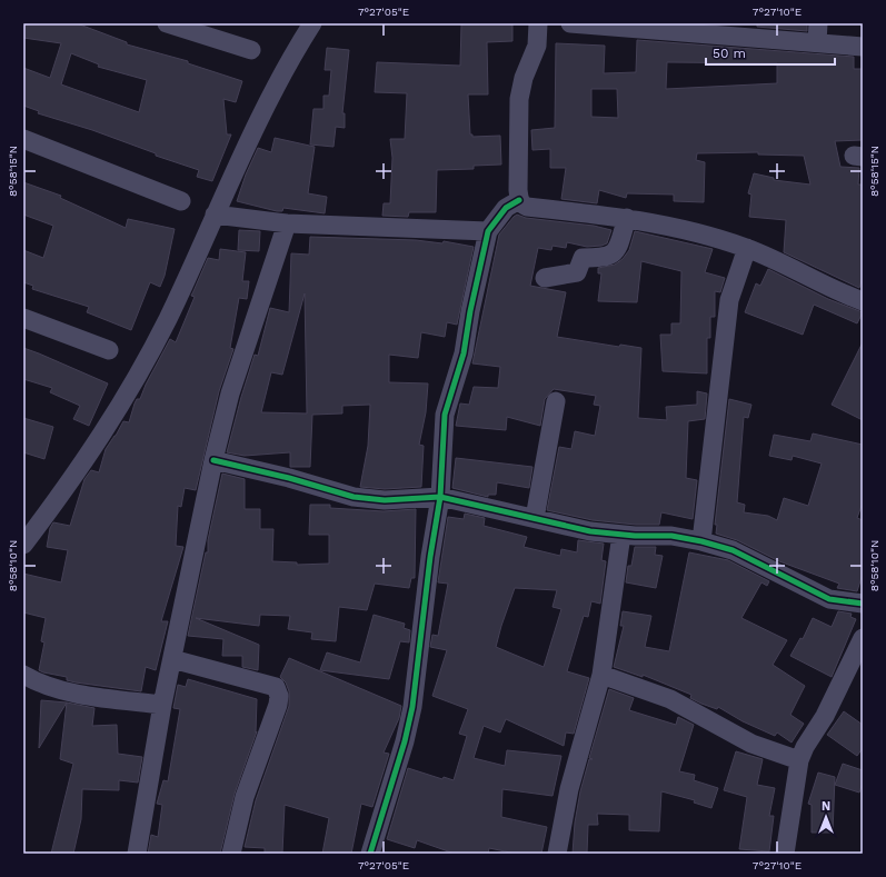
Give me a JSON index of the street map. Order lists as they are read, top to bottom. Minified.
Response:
{"scale_bar":"50 m","north":"top","coordinates":["7°27'05\"E","7°27'10\"E","8°58'15\"N","8°58'10\"N"]}
